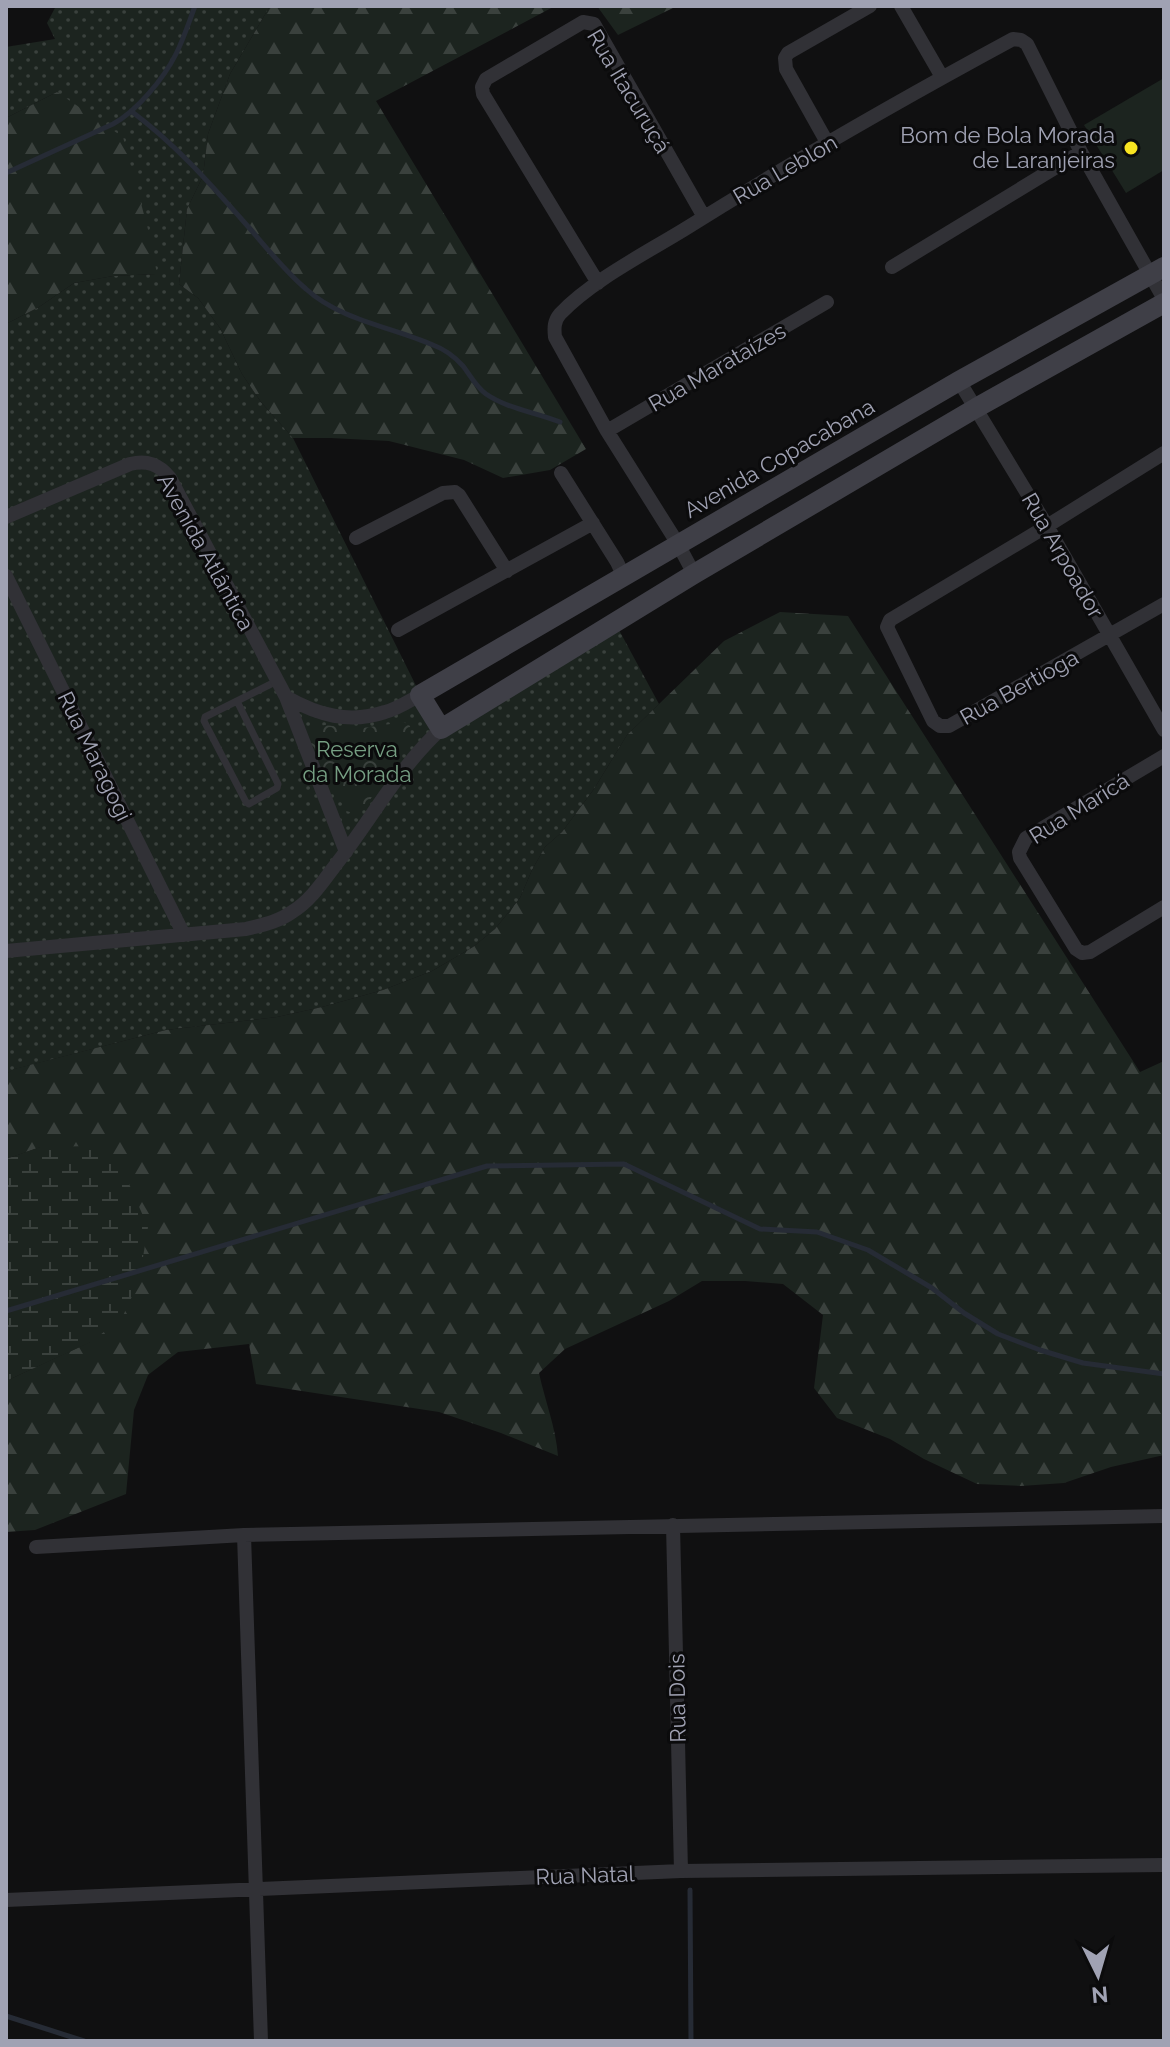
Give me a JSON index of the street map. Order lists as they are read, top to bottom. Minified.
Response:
{"streets":{"street":["Rua Itacuruçá","Rua Leblon","Rua Marataízes","Avenida Copacabana","Avenida Atlântica","Rua Arpoador","Rua Bertioga","Rua Maragogi","Rua Maricá","Rua Dois","Rua Natal"]},"crossings":[["Rua Itacuruçá","Rua Leblon"],["Rua Leblon","Rua Marataízes"],["Rua Leblon","Avenida Copacabana"],["Avenida Copacabana","Rua Arpoador"],["Rua Arpoador","Rua Bertioga"],["Rua Dois","Rua Natal"]],"parks":["Reserva da Morada"],"places":["Bom de Bola Morada de Laranjeiras"],"north":"bottom"}
